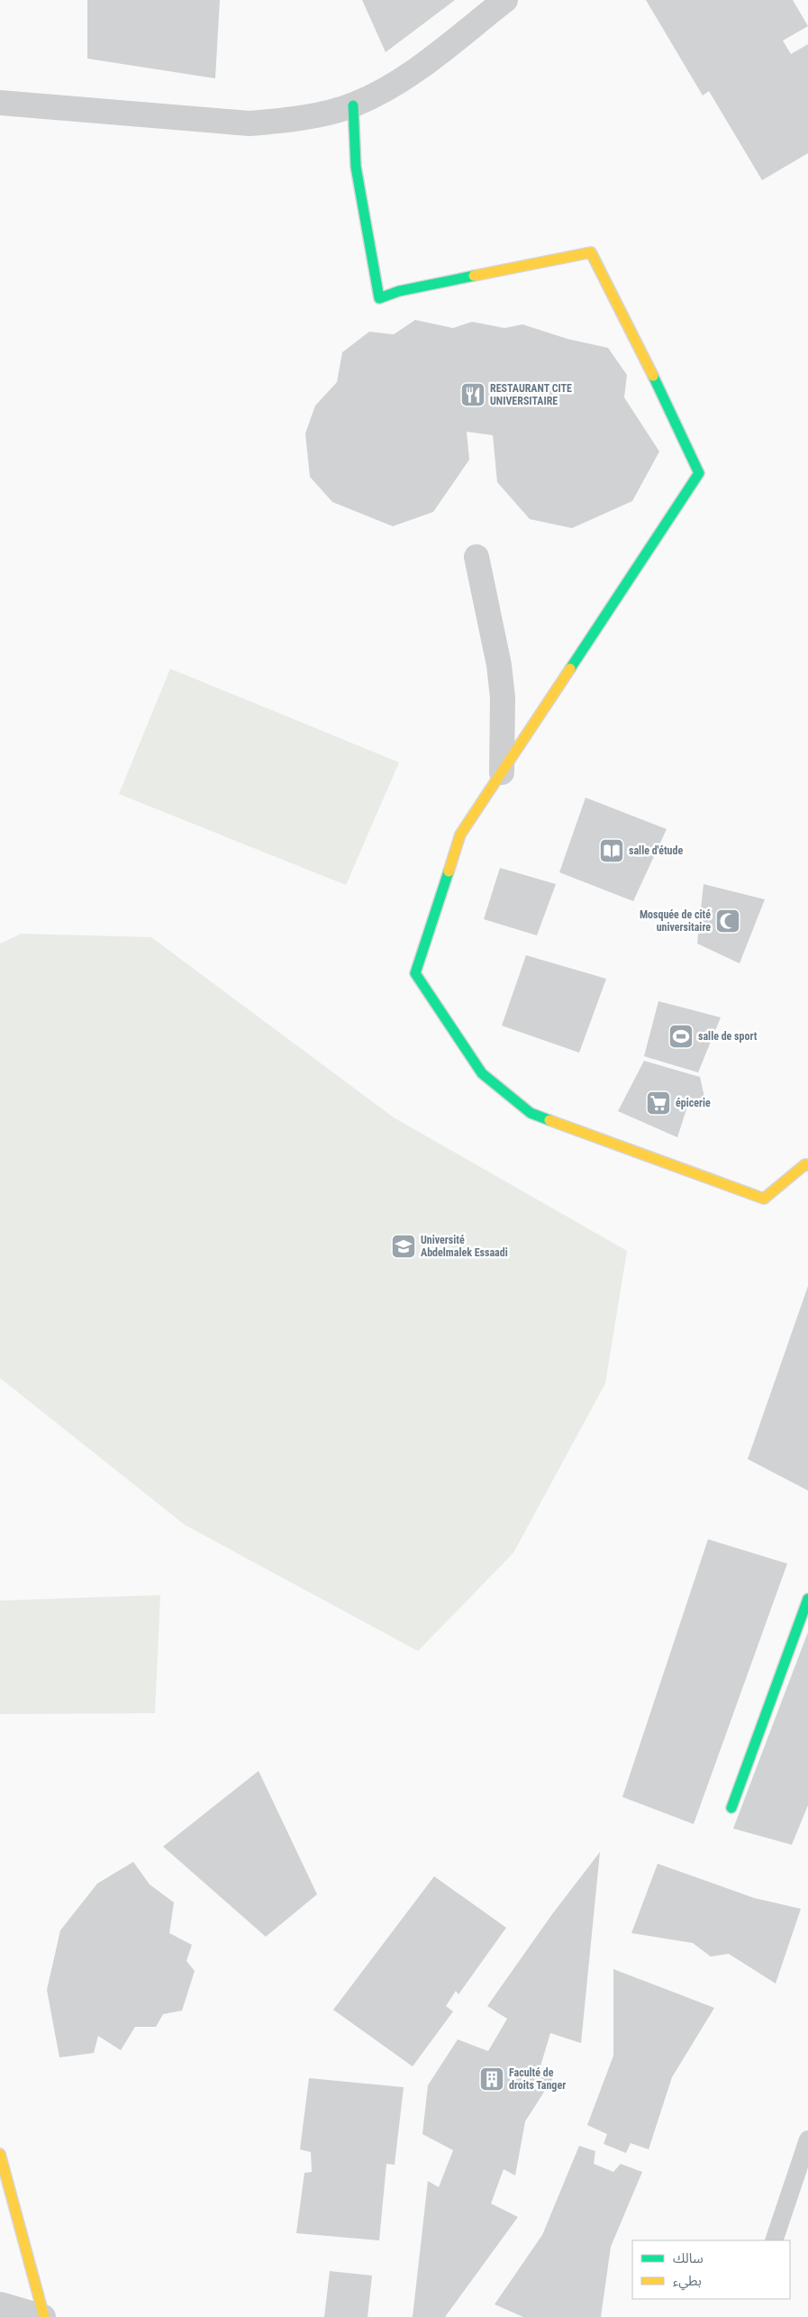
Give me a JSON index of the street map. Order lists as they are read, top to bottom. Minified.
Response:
{"places":{"restaurant":["RESTAURANT CITE UNIVERSITAIRE"],"library":["salle d'étude"],"mosque":["Mosquée de cité universitaire"],"sports":["salle de sport"],"supermarket":["épicerie"],"school or university":["Université Abdelmalek Essaadi"],"building":["Faculté de droits Tanger"]},"legend":["سالك","بطيء"]}
